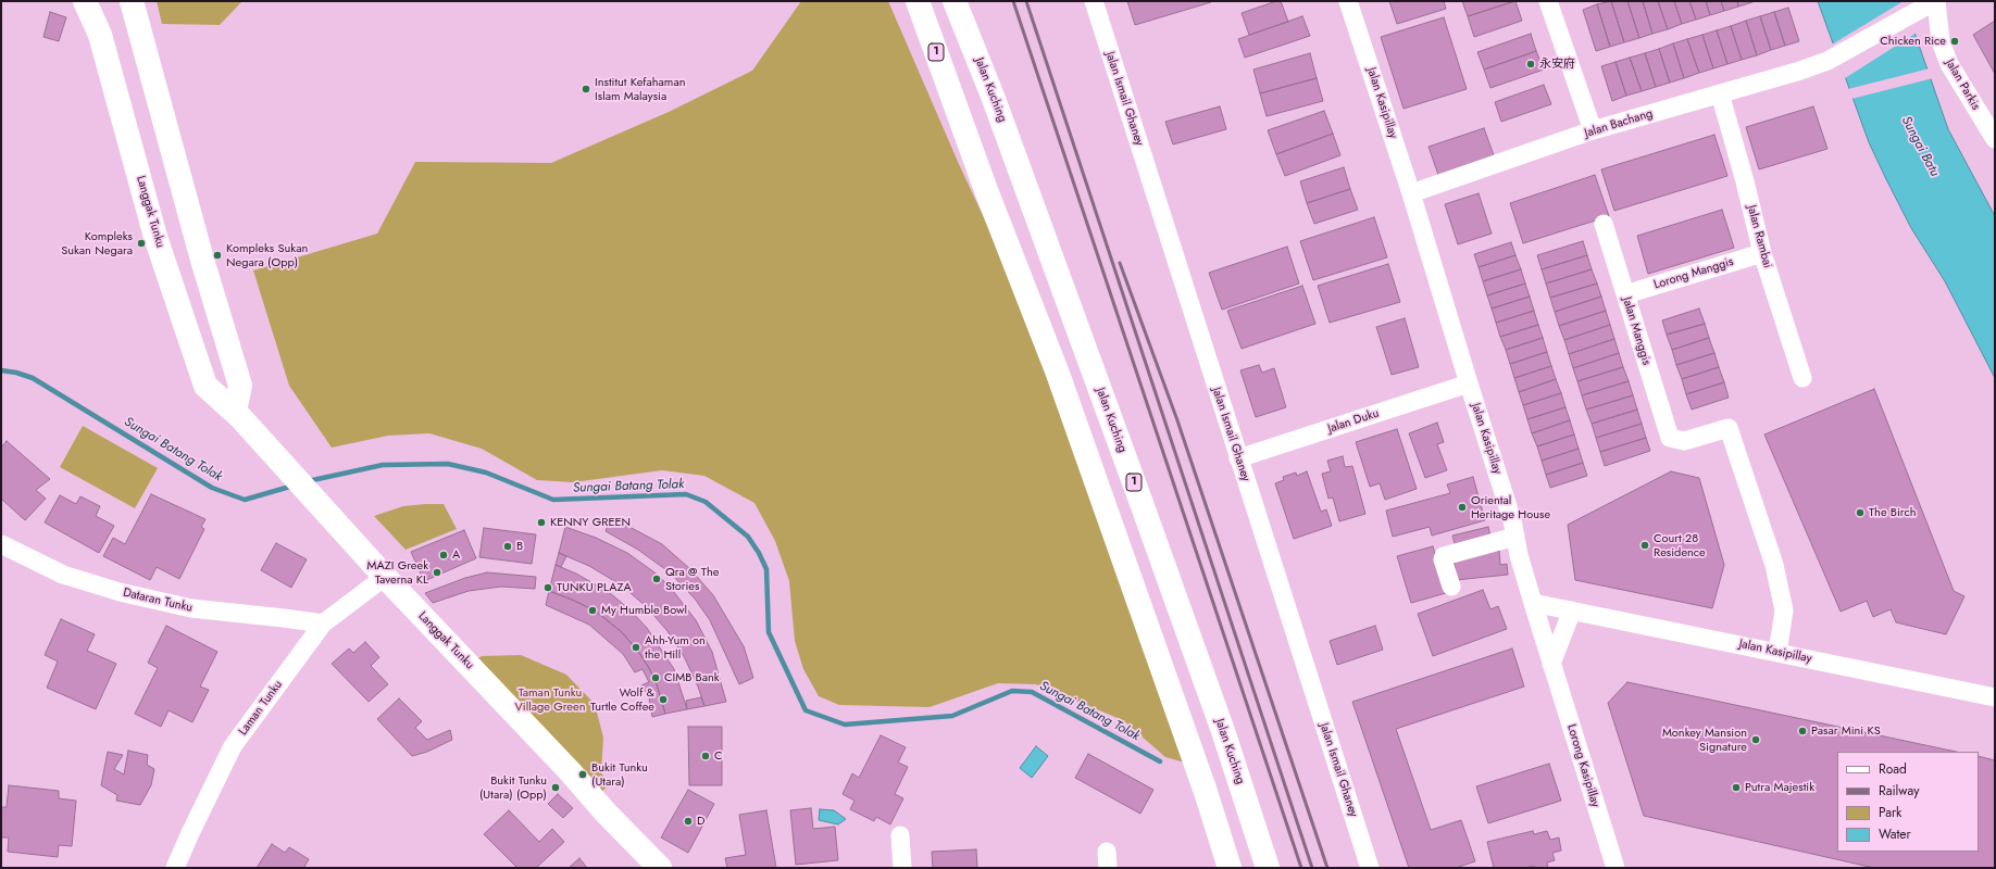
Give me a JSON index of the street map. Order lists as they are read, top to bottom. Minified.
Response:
{"streets":{"main road":["1","Jalan Kuching","Langgak Tunku"],"street":["Jalan Parkis","Jalan Ismail Ghaney","Jalan Kasipillay","Jalan Bachang","Jalan Rambai","Lorong Manggis","Jalan Manggis","Jalan Duku","Dataran Tunku","Laman Tunku","Lorong Kasipillay"]},"crossings":[["Jalan Parkis","Jalan Bachang"],["Jalan Ismail Ghaney","Jalan Duku"],["Jalan Kasipillay","Jalan Bachang"],["Jalan Kasipillay","Jalan Manggis"],["Jalan Kasipillay","Jalan Duku"],["Jalan Kasipillay","Lorong Kasipillay"],["Jalan Bachang","Jalan Rambai"],["Langgak Tunku","Laman Tunku"],["Jalan Rambai","Lorong Manggis"],["Lorong Manggis","Jalan Manggis"],["Dataran Tunku","Laman Tunku"]],"water":["Sungai Batu","Sungai Batang Tolak"],"parks":["Taman Tunku Village Green"],"places":["Chicken Rice","永安府","Institut Kefahaman Islam Malaysia","Kompleks Sukan Negara","Kompleks Sukan Negara (Opp)","Oriental Heritage House","The Birch","KENNY GREEN","Court 28 Residence","B","A","MAZI Greek Taverna KL","Qra @ The Stories","TUNKU PLAZA","My Humble Bowl","Ahh-Yum on the Hill","CIMB Bank","Wolf & Turtle Coffee","Pasar Mini KS","Monkey Mansion Signature","C","Bukit Tunku (Utara)","Bukit Tunku (Utara) (Opp)","Putra Majestik","D"],"legend":["Road","Railway","Park","Water"]}
